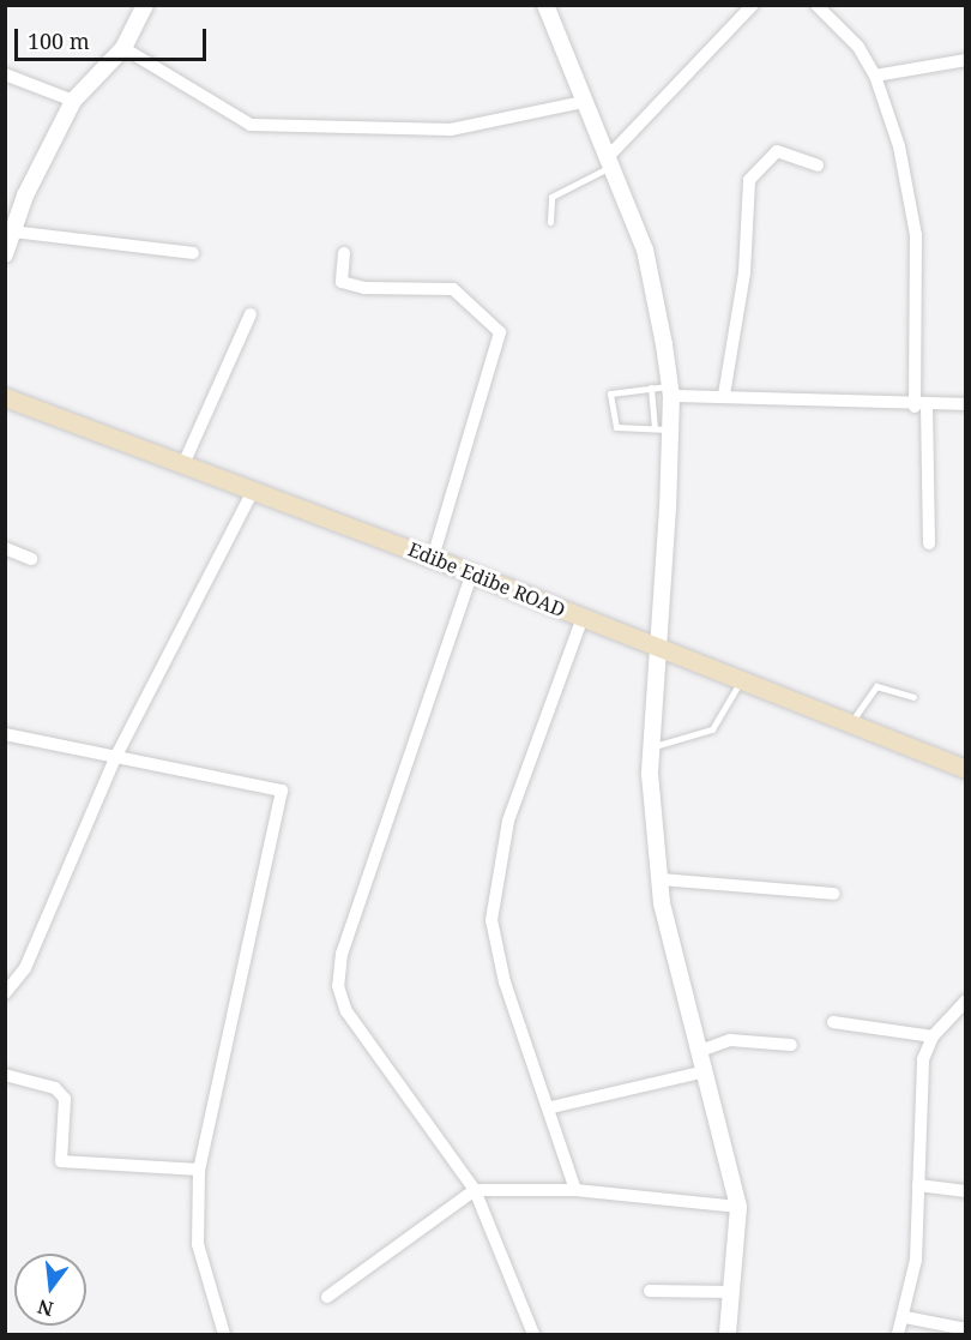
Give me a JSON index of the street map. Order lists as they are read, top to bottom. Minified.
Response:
{"streets":{"main road":["Edibe Edibe ROAD"]},"scale_bar":"100 m","north":"bottom"}
